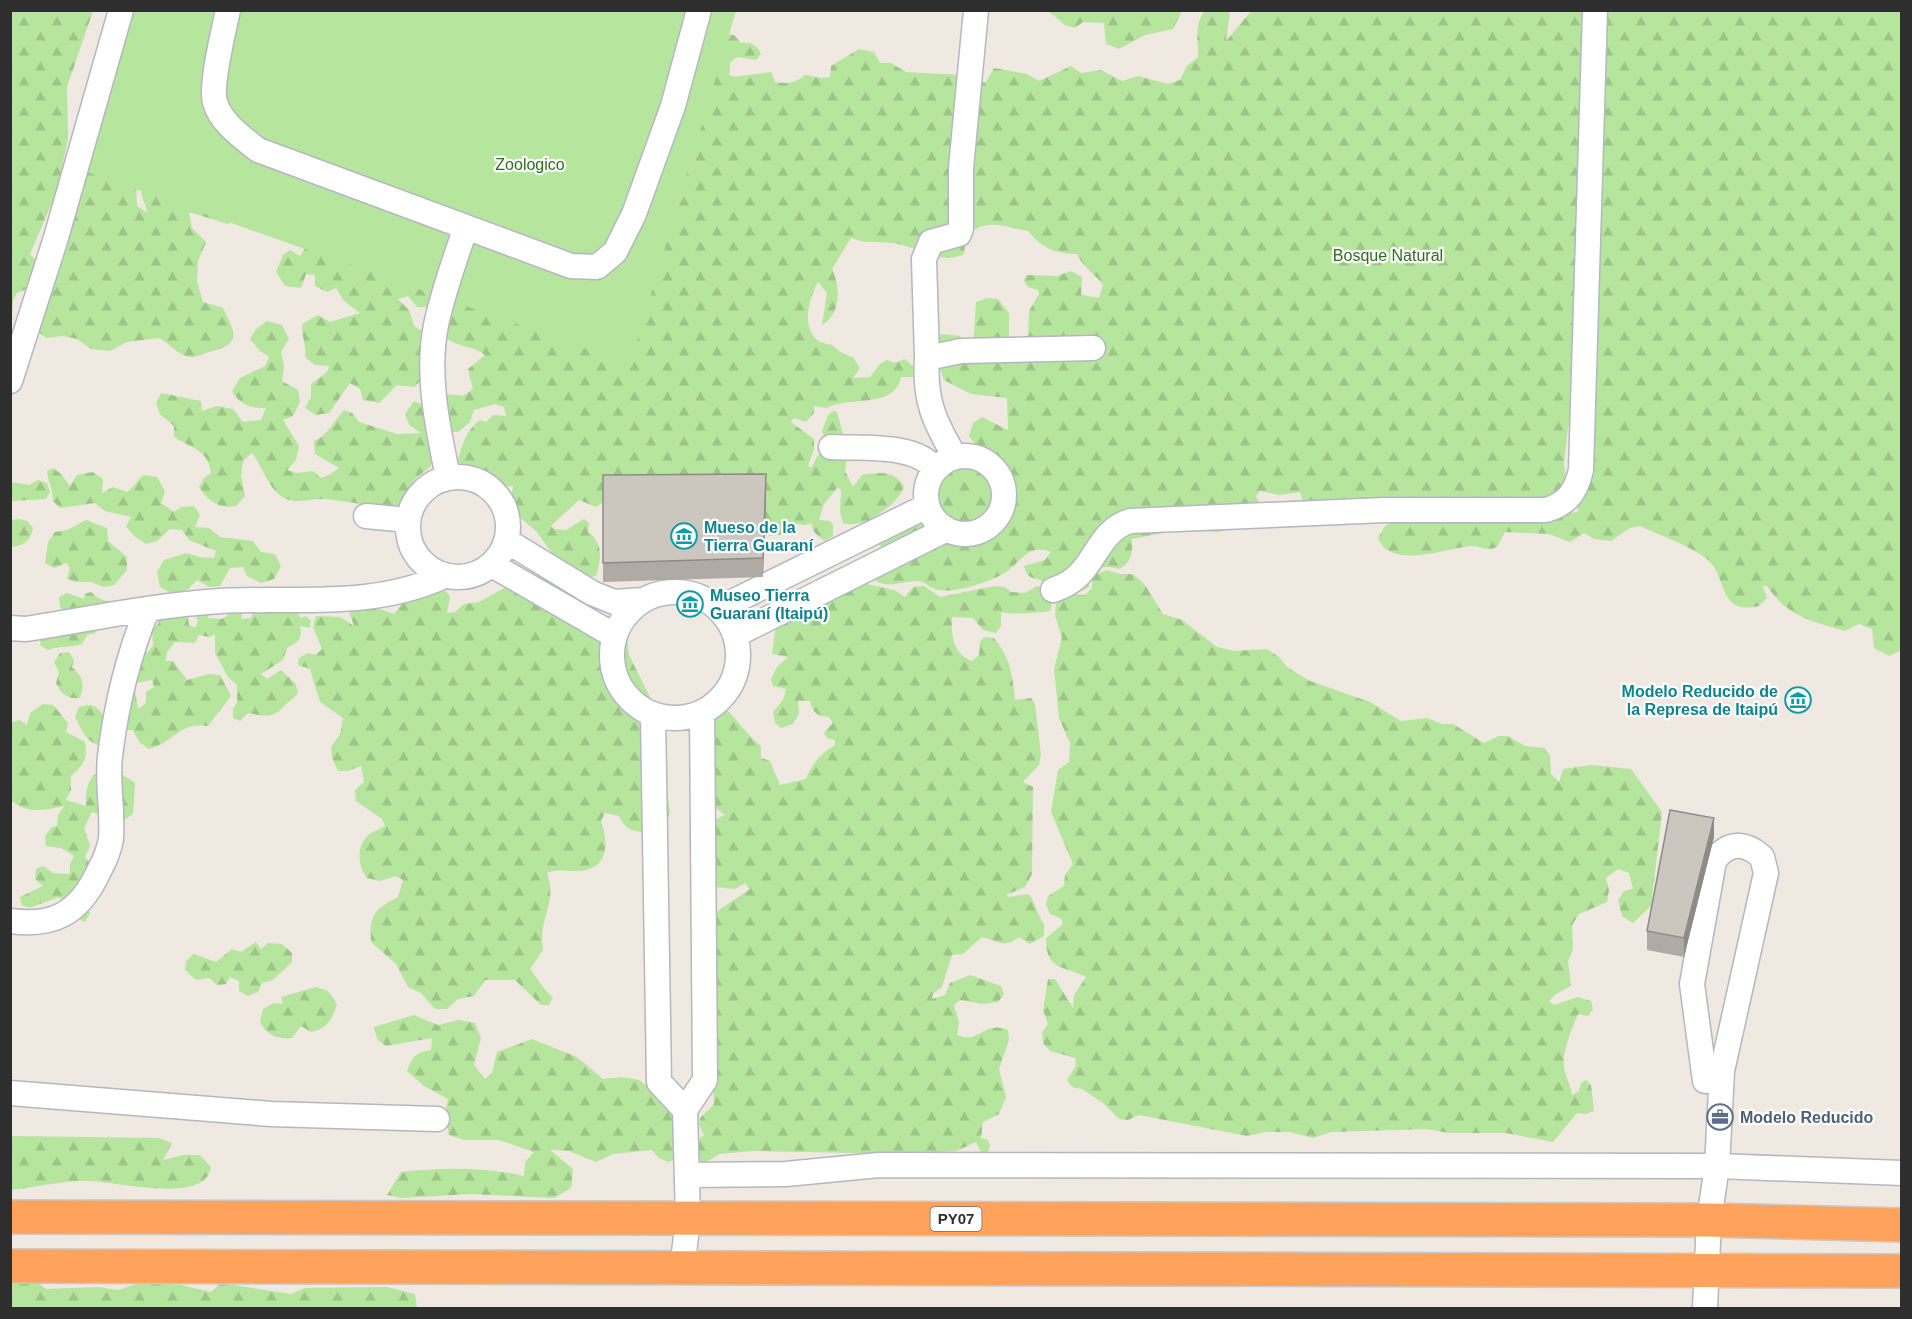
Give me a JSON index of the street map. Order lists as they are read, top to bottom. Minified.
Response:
{"streets":{"highway":["PY07"]},"parks":["Zoologico","Bosque Natural"],"places":{"museum":["Mueso de la Tierra Guaraní","Museo Tierra Guaraní (Itaipú)","Modelo Reducido de la Represa de Itaipú"],"office":["Modelo Reducido"]}}
